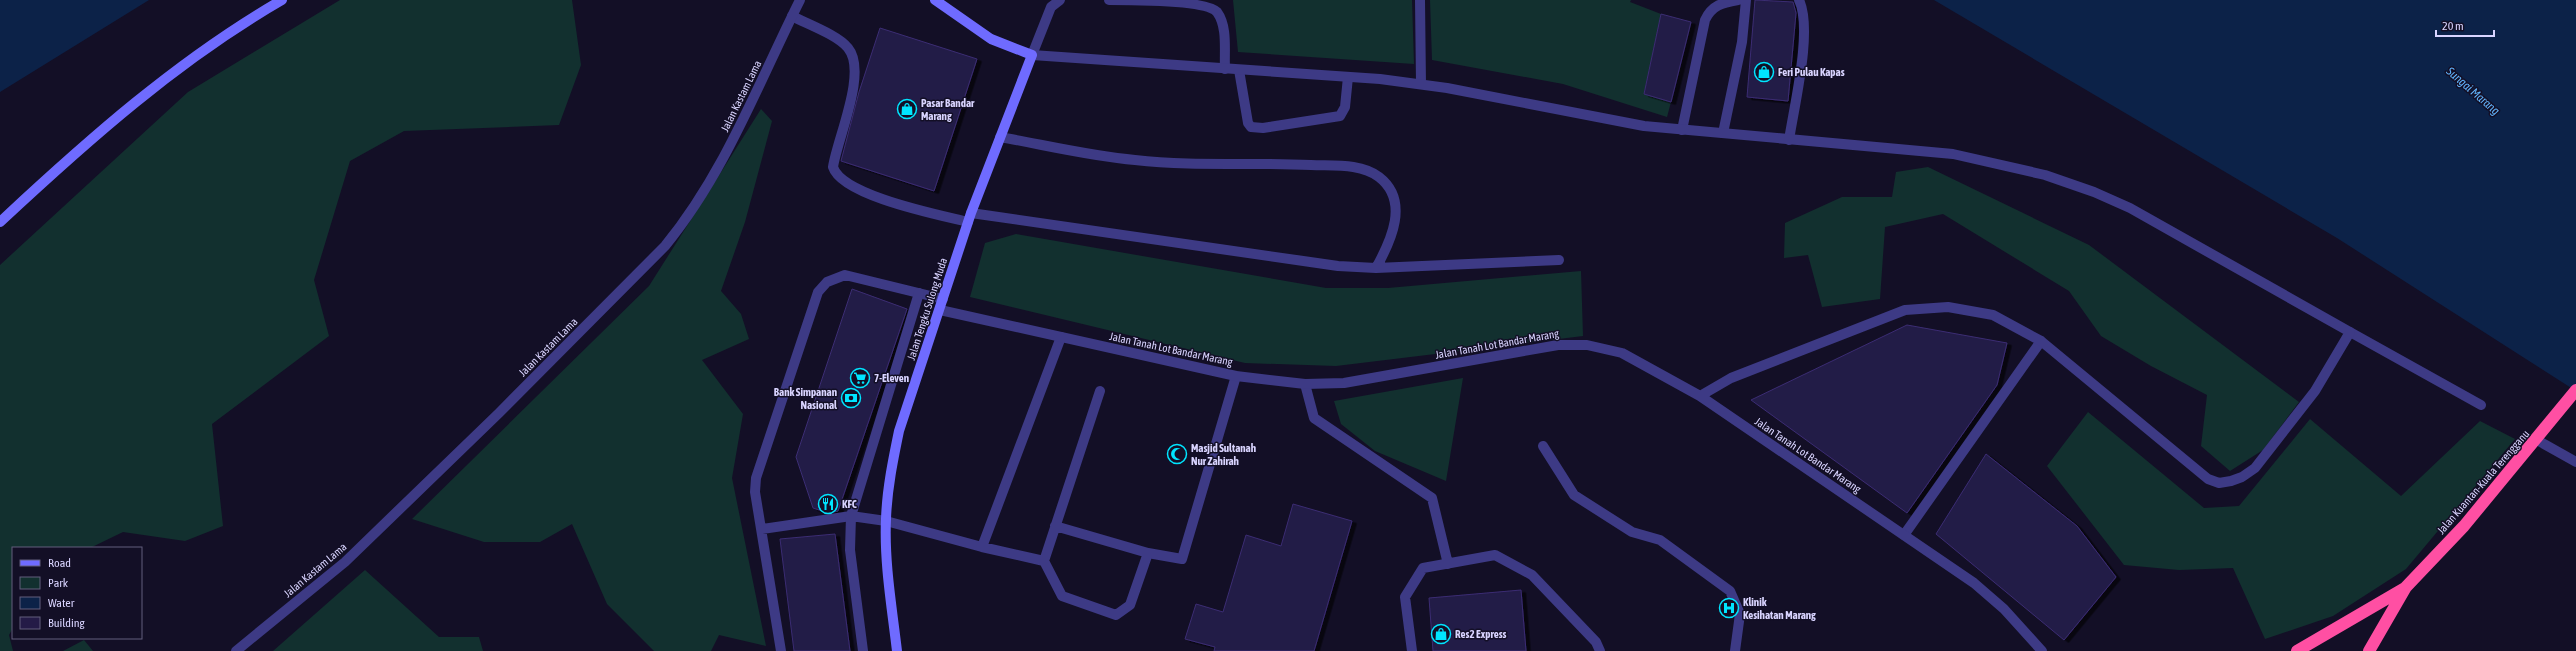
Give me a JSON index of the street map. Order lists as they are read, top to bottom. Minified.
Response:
{"streets":{"highway":["Jalan Kuantan-Kuala Terengganu"],"street":["Jalan Kastam Lama","Jalan Tengku Sulong Muda","Jalan Tanah Lot Bandar Marang"]},"crossings":[["Jalan Tengku Sulong Muda","Jalan Tanah Lot Bandar Marang"]],"water":["Sungai Marang"],"places":{"shop":["Feri Pulau Kapas","Pasar Bandar Marang","Res2 Express"],"supermarket":["7-Eleven"],"bank":["Bank Simpanan Nasional"],"mosque":["Masjid Sultanah Nur Zahirah"],"restaurant":["KFC"],"hospital":["Klinik Kesihatan Marang"]},"legend":["Road","Park","Water","Building"],"scale_bar":"20 m"}
